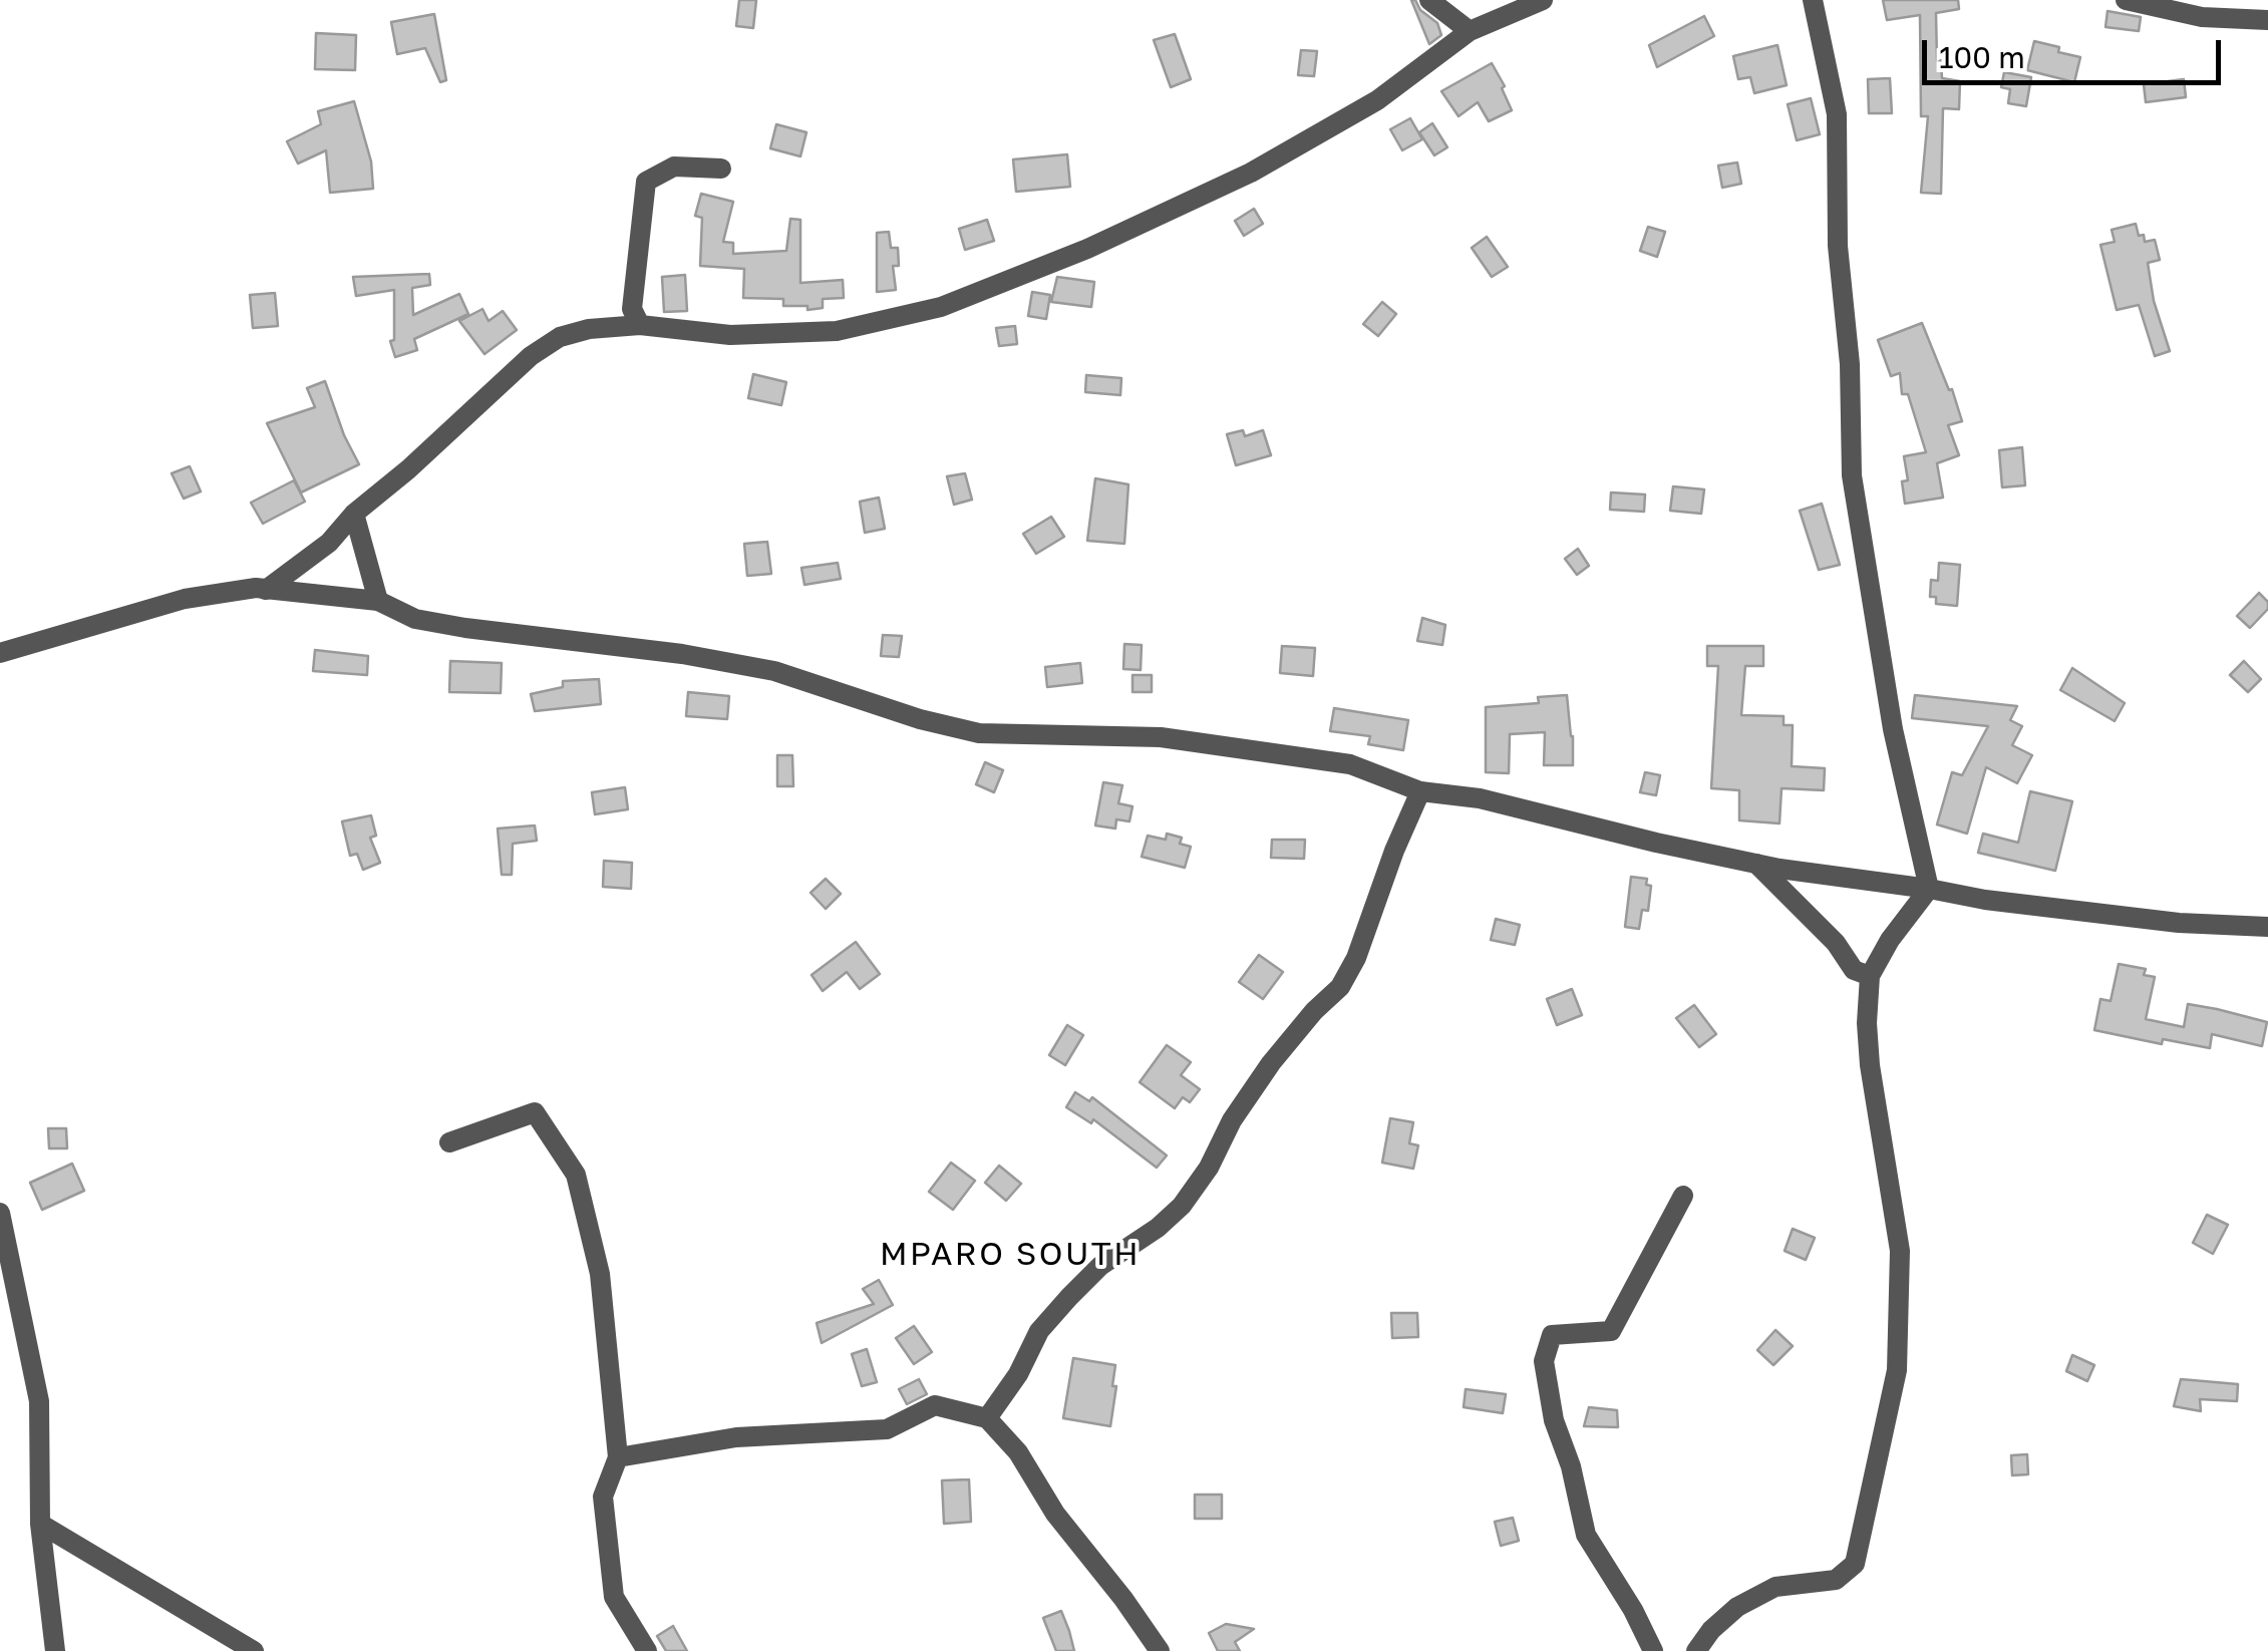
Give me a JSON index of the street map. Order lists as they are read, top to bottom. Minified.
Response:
{"districts":["MPARO SOUTH"],"scale_bar":"100 m"}
